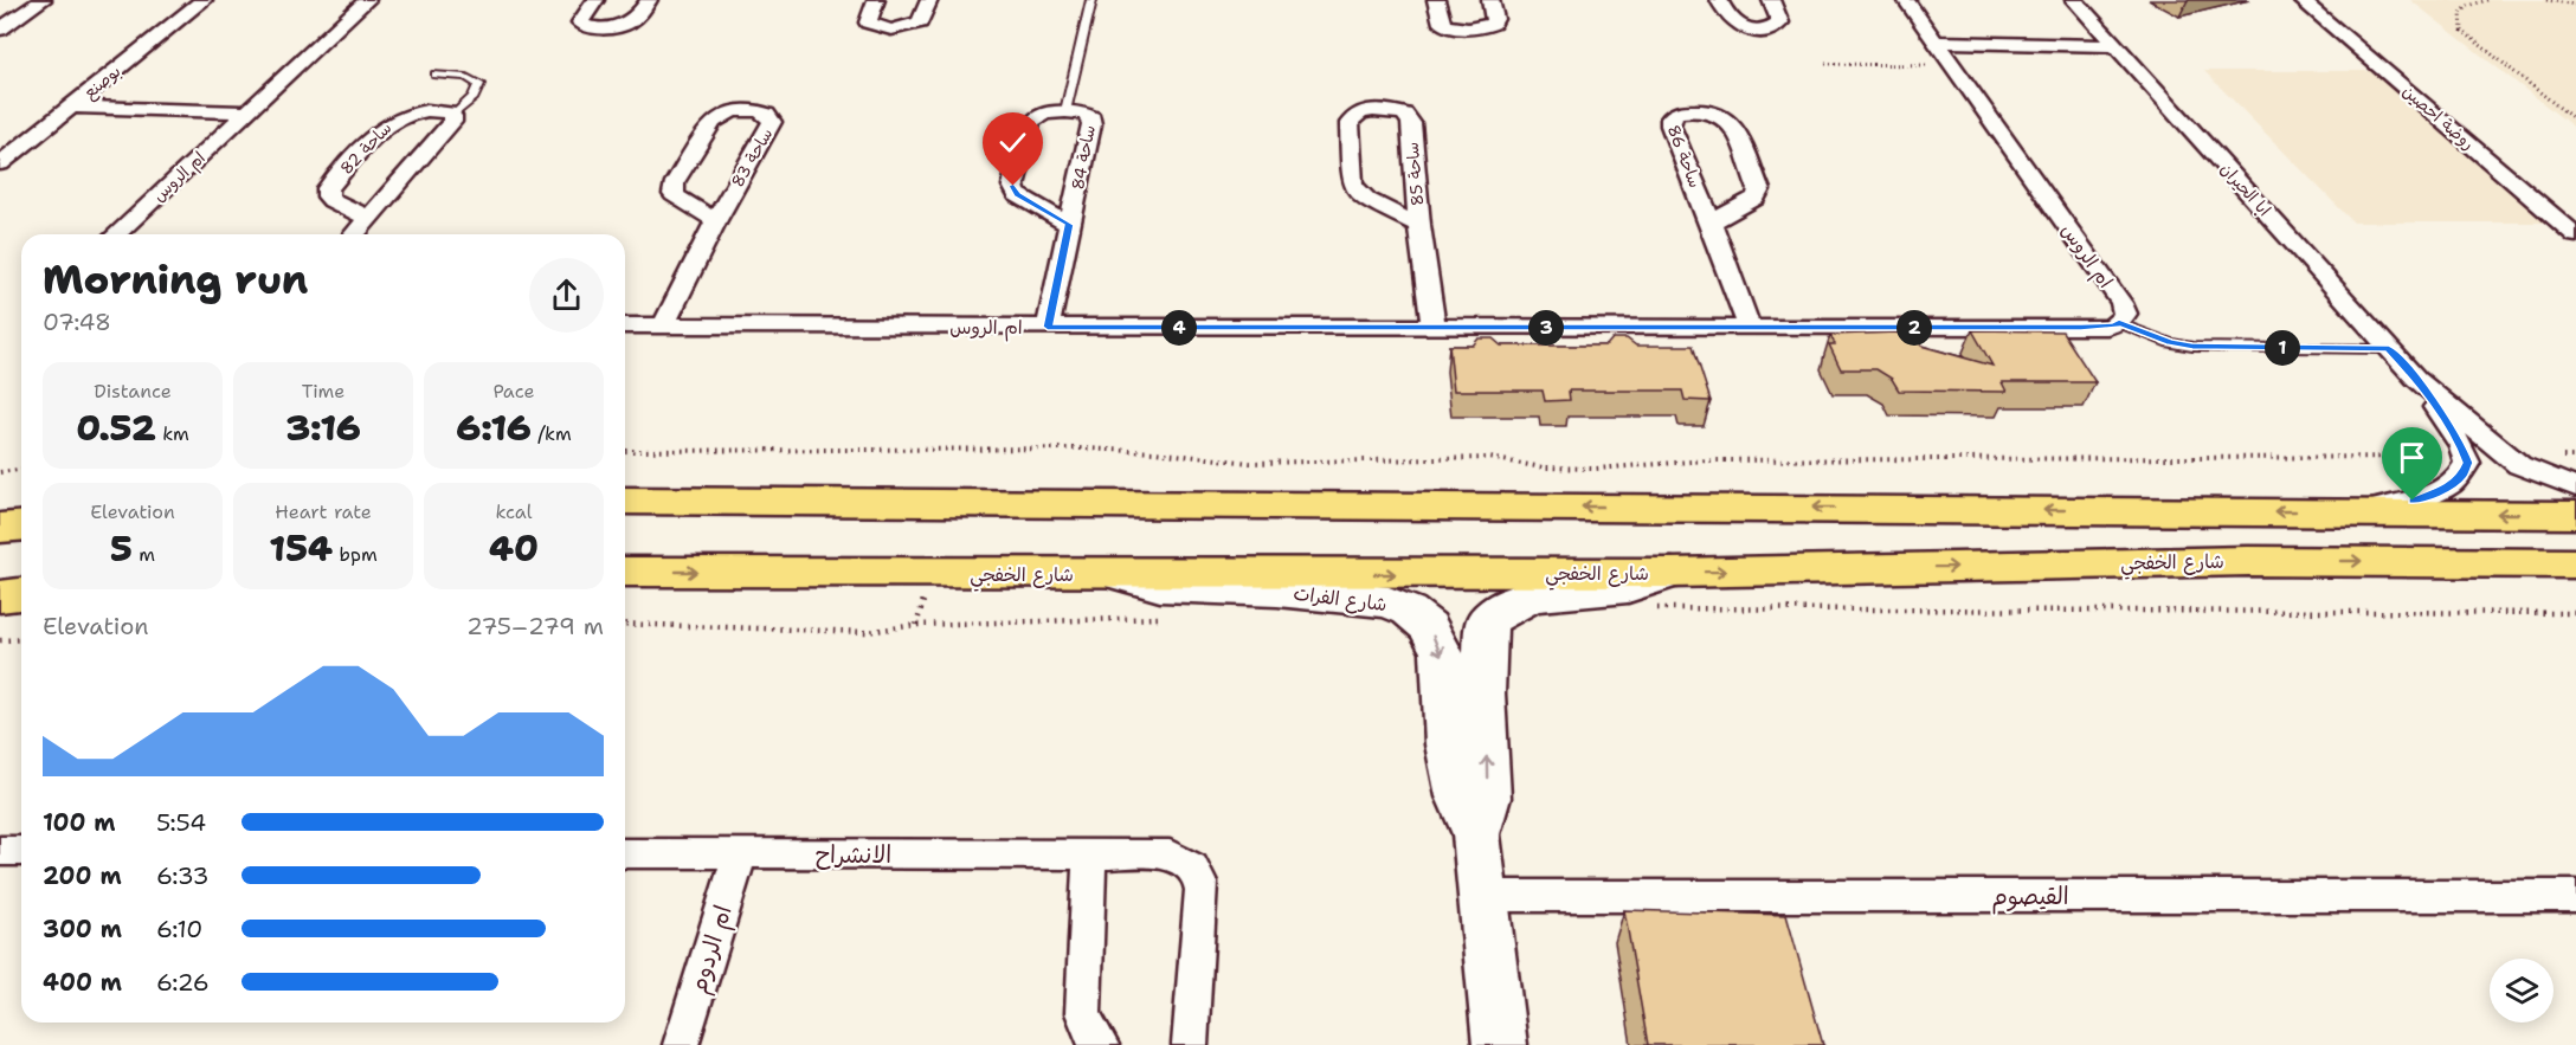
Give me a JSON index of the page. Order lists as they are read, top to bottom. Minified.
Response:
{"streets":{"highway":["شارع الخفجي"],"street":["بوصنع","روضة احصين","ساحة 82","ساحة 86","ساحة 83","ساحة 84","ساحة 85","ام الروس","ابا الحيران","شارع الفرات","الانشراح","القيصوم","ام الردوم"]},"crossings":[["ساحة 86","ام الروس"],["ساحة 83","ام الروس"],["ساحة 84","ام الروس"],["ساحة 85","ام الروس"],["شارع الخفجي","شارع الفرات"],["شارع الفرات","القيصوم"],["الانشراح","ام الردوم"]],"page":{"heading":["Morning run","07:48"],"pins":["2","3","4","1"],"stats":[["Distance","0.52 km"],["Time","3:16"],["Pace","6:16 /km"],["Elevation","5 m"],["Heart rate","154 bpm"],["kcal","40"]],"chart":["Elevation","275–279 m"],"list":[{"name":"100 m","note":"5:54"},{"name":"200 m","note":"6:33"},{"name":"300 m","note":"6:10"},{"name":"400 m","note":"6:26"}]}}
